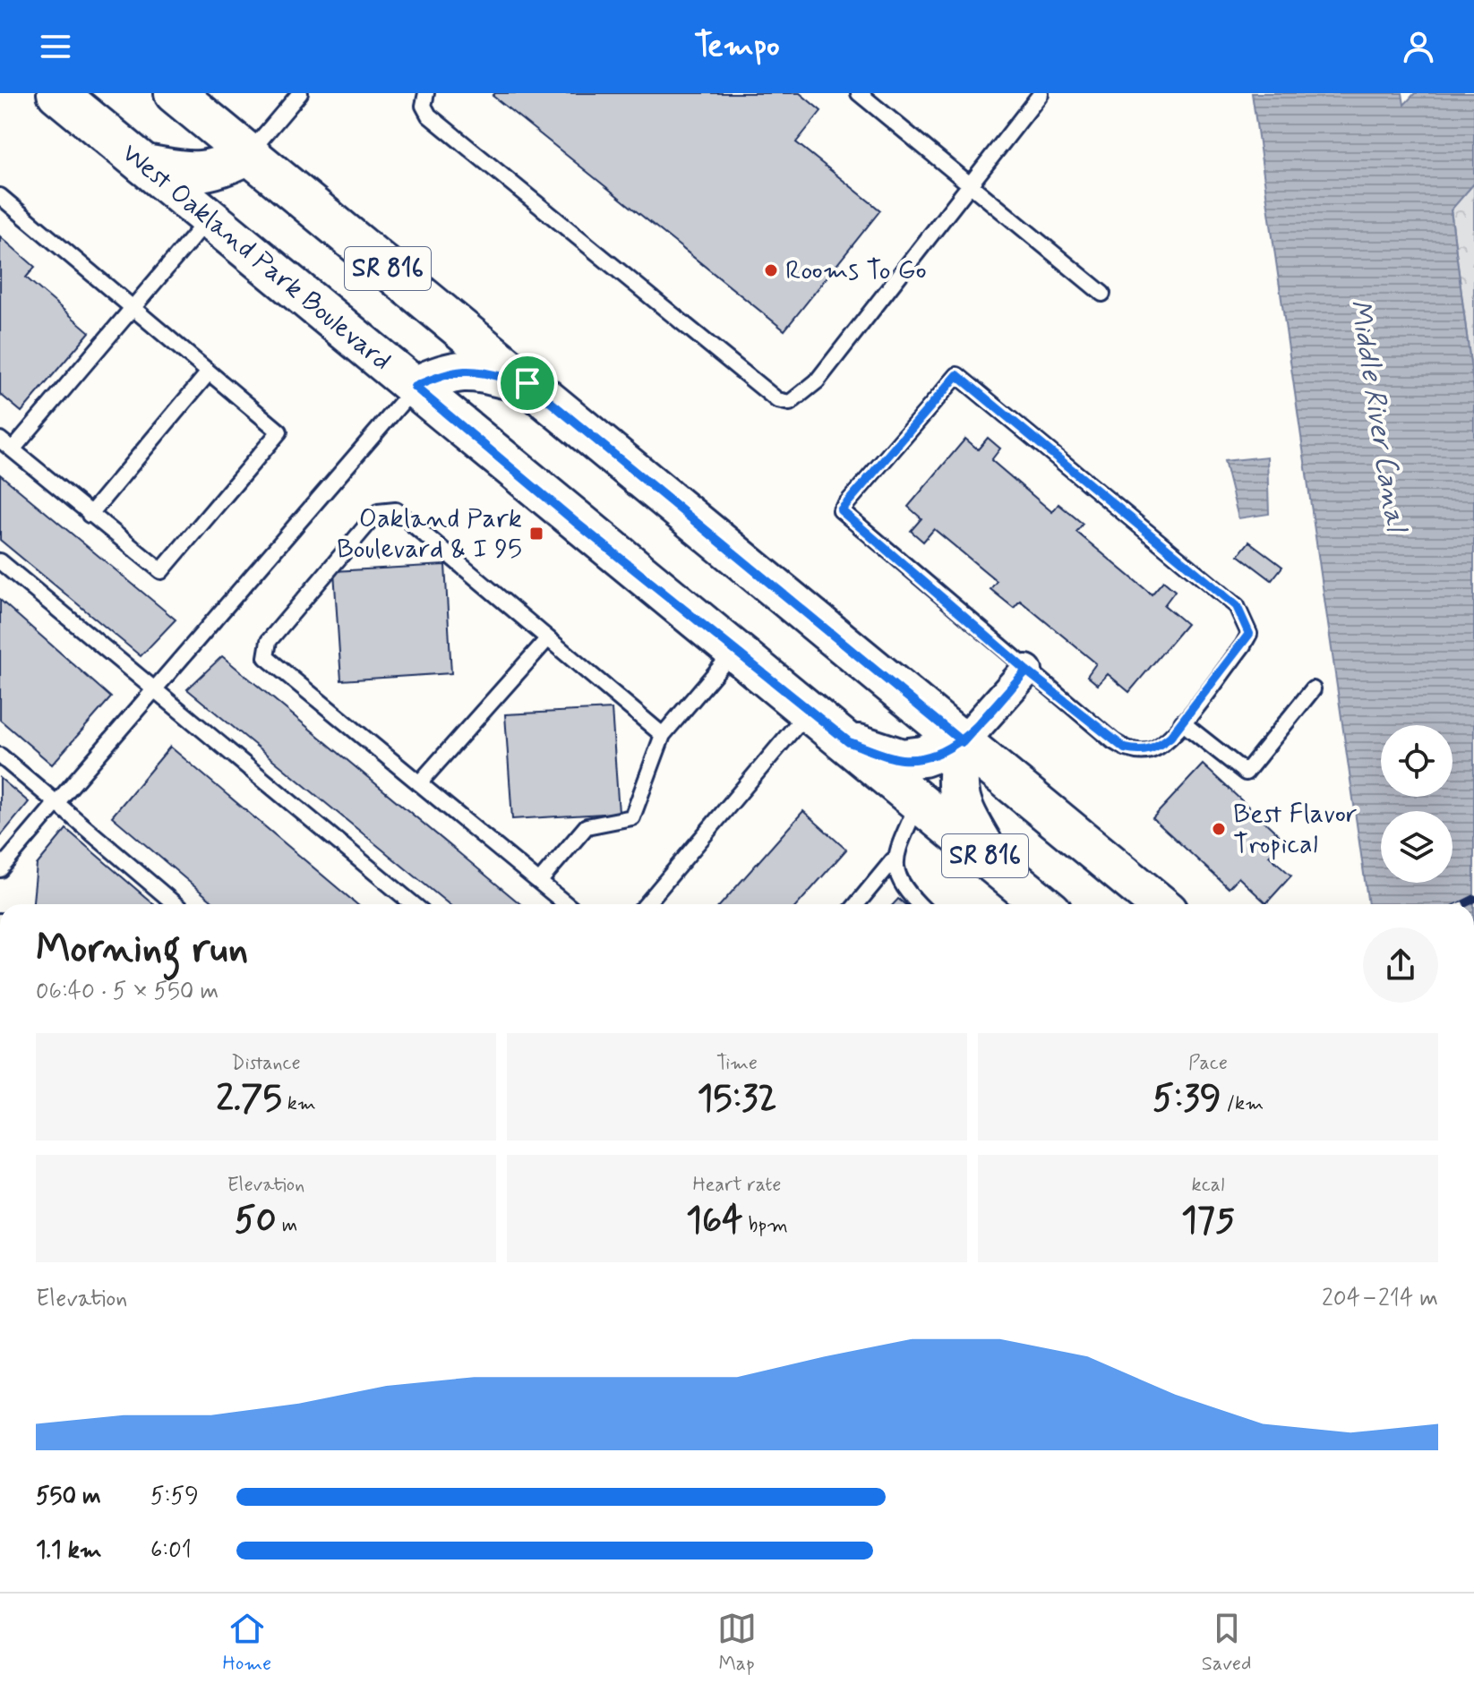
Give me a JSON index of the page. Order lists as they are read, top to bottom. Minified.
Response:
{"streets":{"main road":["West Oakland Park Boulevard","SR 816"]},"water":["Middle River Canal"],"places":{"other":["Rooms To Go","Best Flavor Tropical"],"transit":["Oakland Park Boulevard & I 95"]},"page":{"header":"Tempo","heading":["Morning run","06:40 · 5 × 550 m"],"stats":[["Distance","2.75 km"],["Time","15:32"],["Pace","5:39 /km"],["Elevation","50 m"],["Heart rate","164 bpm"],["kcal","175"]],"chart":["Elevation","204–214 m"],"list":[{"name":"550 m","note":"5:59"},{"name":"1.1 km","note":"6:01"}],"tabs":["Home","Map","Saved"]}}
